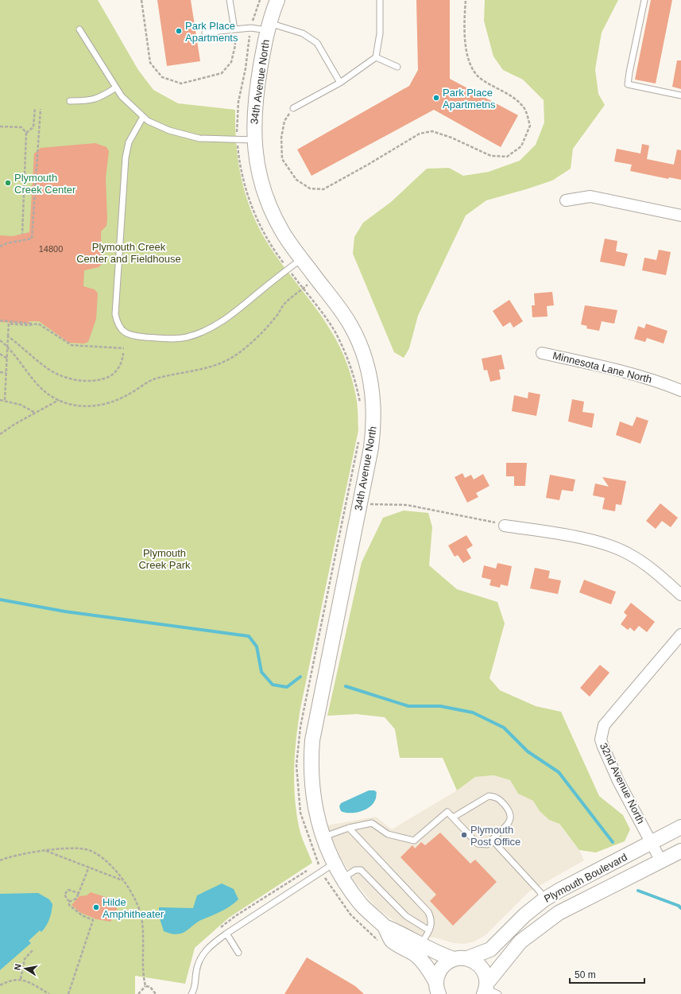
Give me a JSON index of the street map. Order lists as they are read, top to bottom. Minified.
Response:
{"streets":{"street":["34th Avenue North","Minnesota Lane North","32nd Avenue North","Plymouth Boulevard"]},"crossings":[["34th Avenue North","Plymouth Boulevard"],["32nd Avenue North","Plymouth Boulevard"]],"parks":["Plymouth Creek Center and Fieldhouse","Plymouth Creek Park"],"places":["Park Place Apartments","Park Place Apartmetns","Plymouth Creek Center","Plymouth Post Office","Hilde Amphitheater"],"house_numbers":["14800"],"scale_bar":"50 m","north":"left"}
